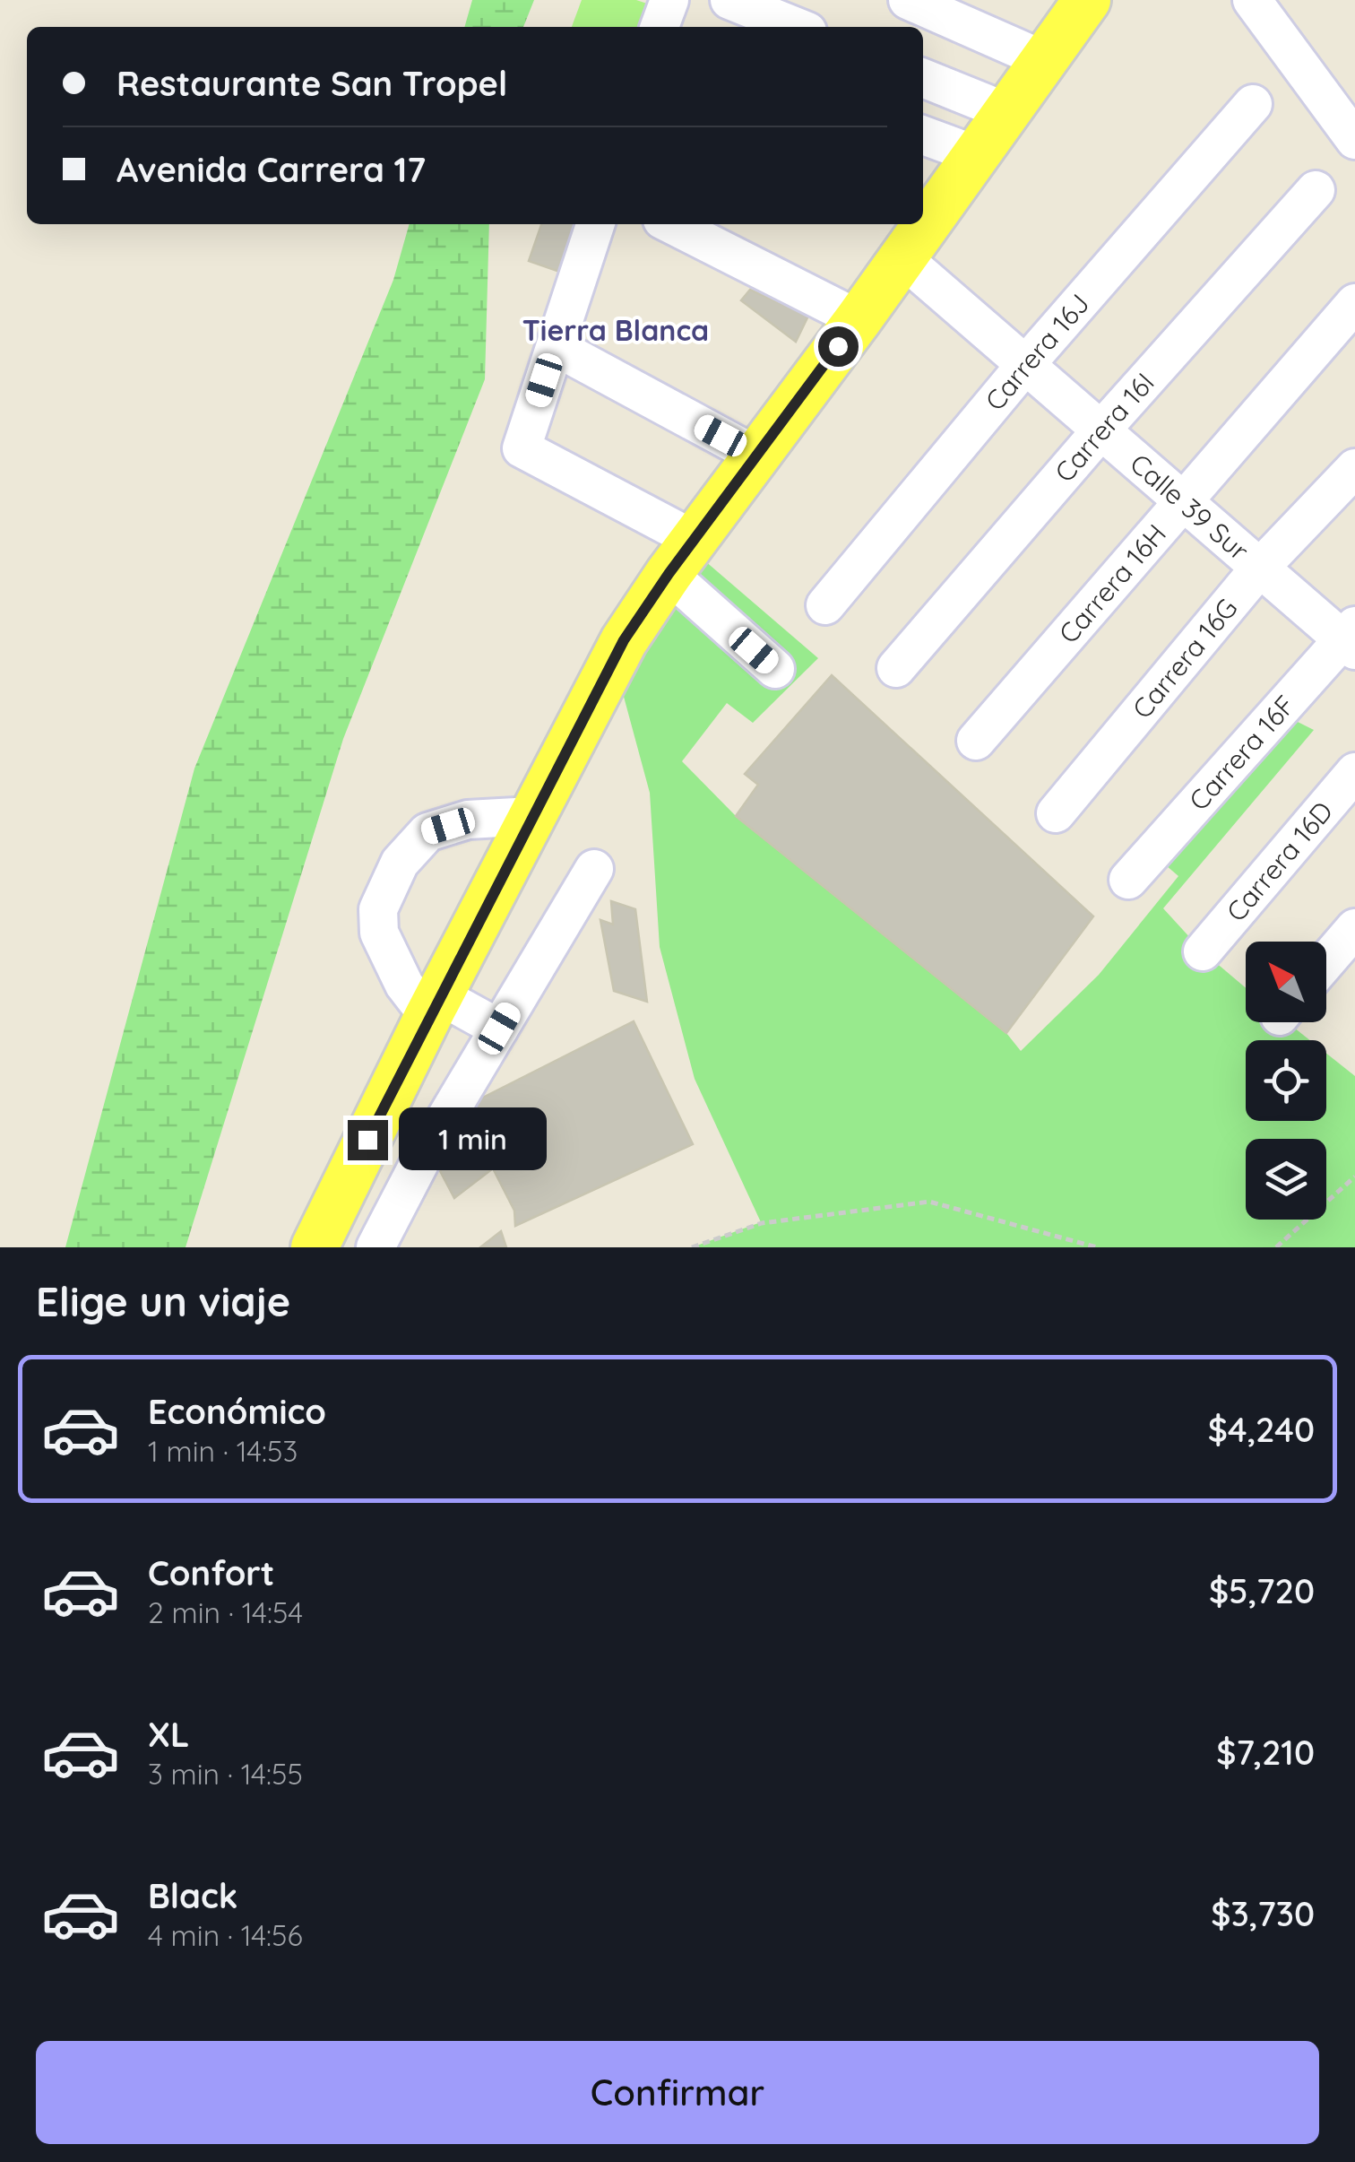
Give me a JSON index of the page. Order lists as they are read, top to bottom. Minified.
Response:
{"streets":{"street":["Carrera 16J","Carrera 16I","Calle 39 Sur","Carrera 16H","Carrera 16G","Carrera 16F","Carrera 16D"]},"crossings":[["Carrera 16J","Calle 39 Sur"],["Carrera 16I","Calle 39 Sur"],["Calle 39 Sur","Carrera 16H"],["Calle 39 Sur","Carrera 16G"],["Calle 39 Sur","Carrera 16F"]],"districts":["Tierra Blanca"],"north":"top left","page":{"banner":["Restaurante San Tropel","Avenida Carrera 17"],"bubble":"1 min","heading":"Elige un viaje","list":[{"name":"Económico","note":"1 min · 14:53","value":"$4,240"},{"name":"Confort","note":"2 min · 14:54","value":"$5,720"},{"name":"XL","note":"3 min · 14:55","value":"$7,210"},{"name":"Black","note":"4 min · 14:56","value":"$3,730"}],"buttons":"Confirmar"}}
